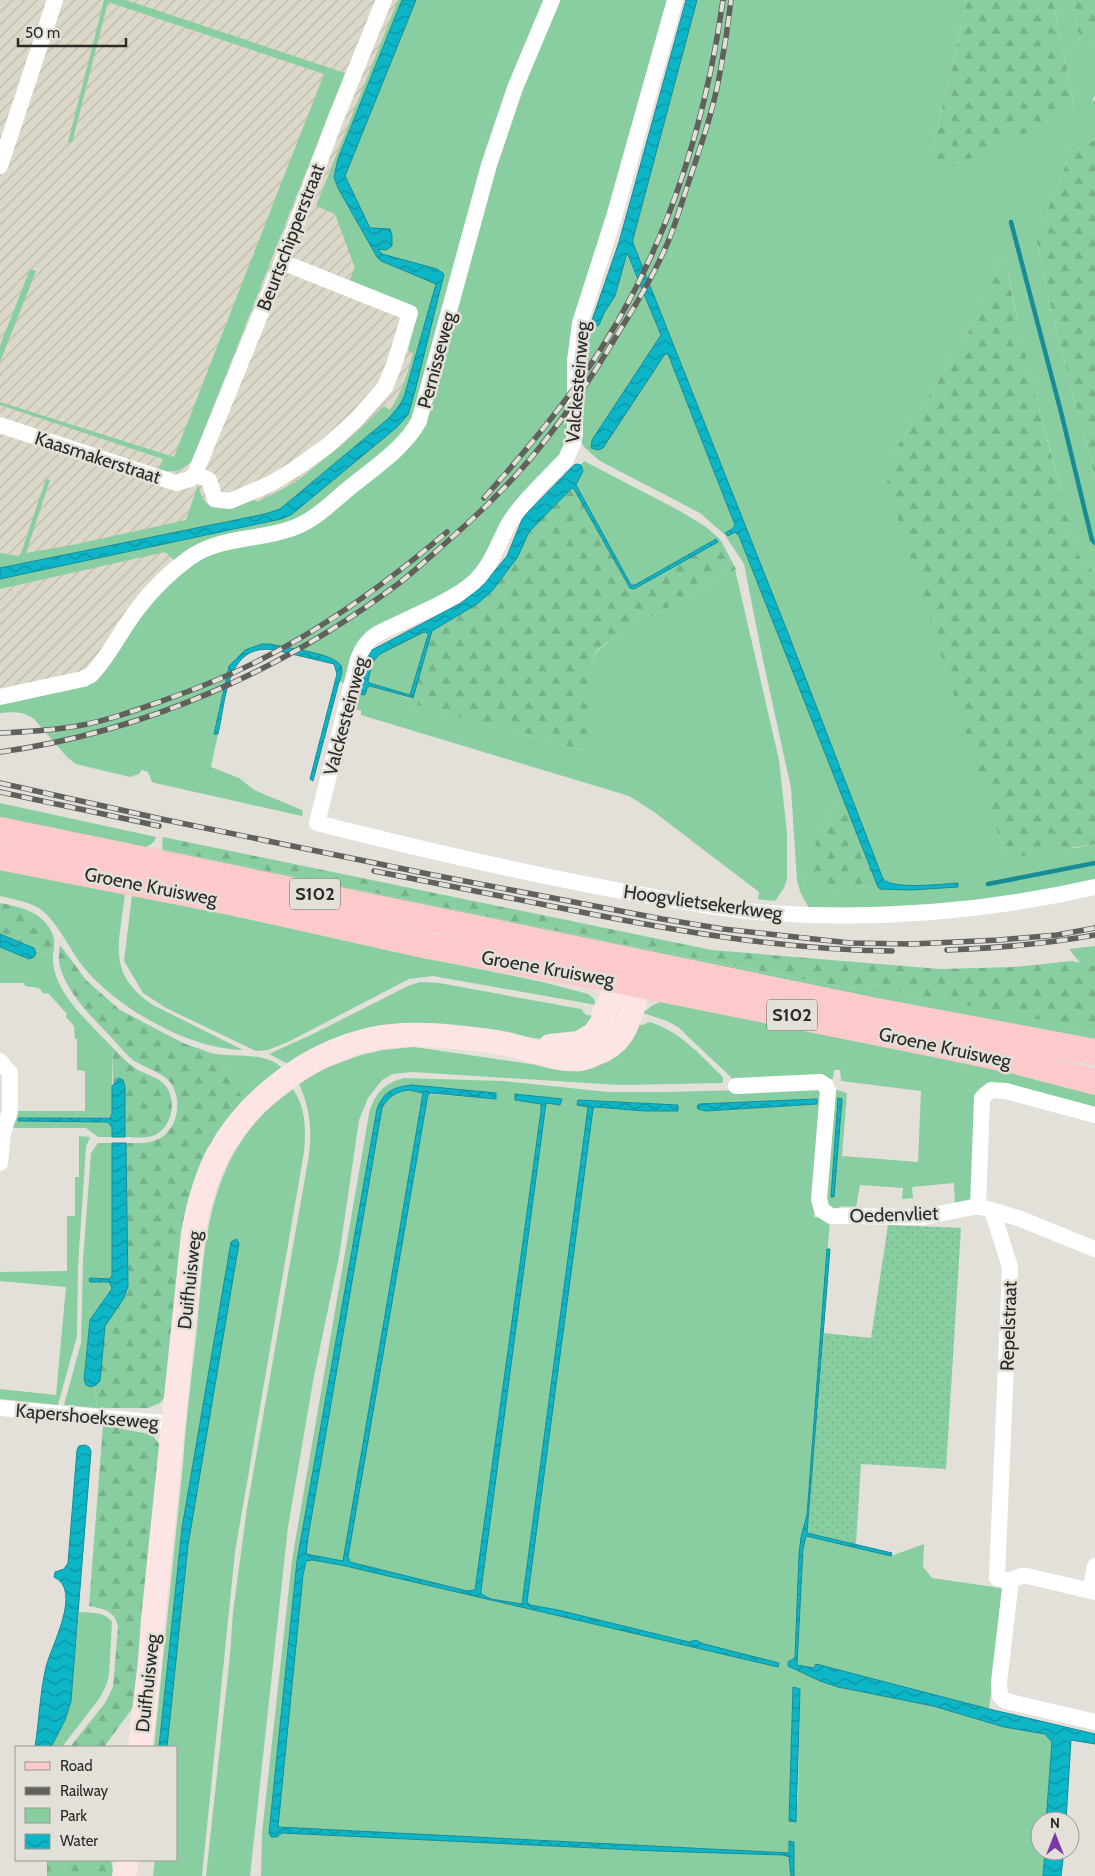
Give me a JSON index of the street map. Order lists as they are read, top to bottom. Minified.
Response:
{"streets":{"main road":["Groene Kruisweg","S102","Duifhuisweg"],"street":["Beurtschipperstraat","Pernisseweg","Valckesteinweg","Kaasmakerstraat","Hoogvlietsekerkweg","Oedenvliet","Repelstraat","Kapershoekseweg"]},"crossings":[["Beurtschipperstraat","Kaasmakerstraat"],["Valckesteinweg","Hoogvlietsekerkweg"],["Groene Kruisweg","Duifhuisweg"],["Oedenvliet","Repelstraat"],["Duifhuisweg","Kapershoekseweg"]],"legend":["Road","Railway","Park","Water"],"scale_bar":"50 m","north":"top"}
